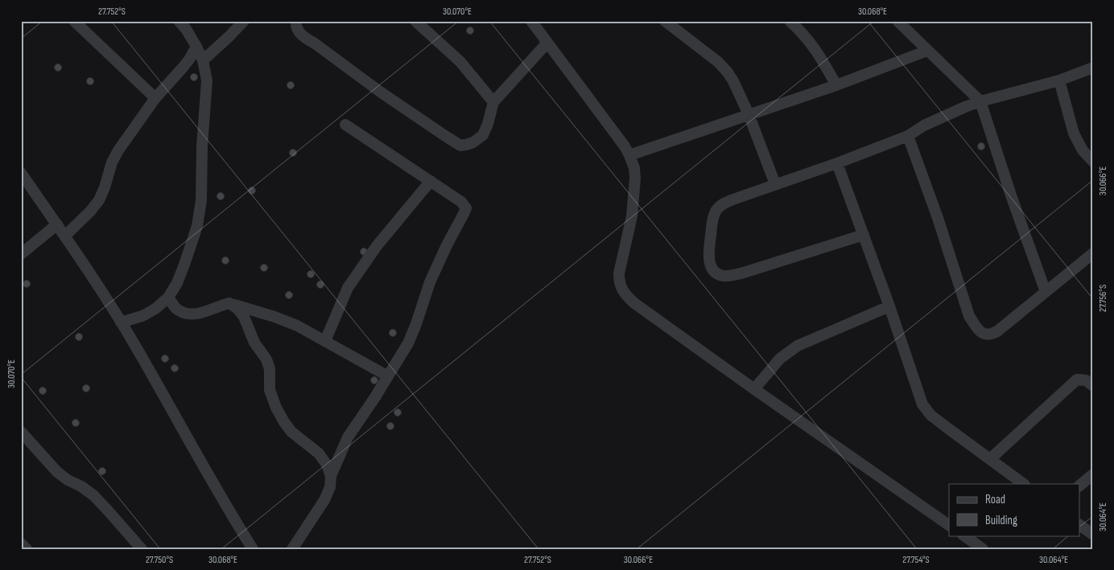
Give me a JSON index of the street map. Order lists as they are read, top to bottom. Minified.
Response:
{"legend":["Road","Building"],"coordinates":["27.752°S","30.070°E","30.068°E","30.066°E","27.756°S","30.064°E","27.750°S","27.754°S"]}
